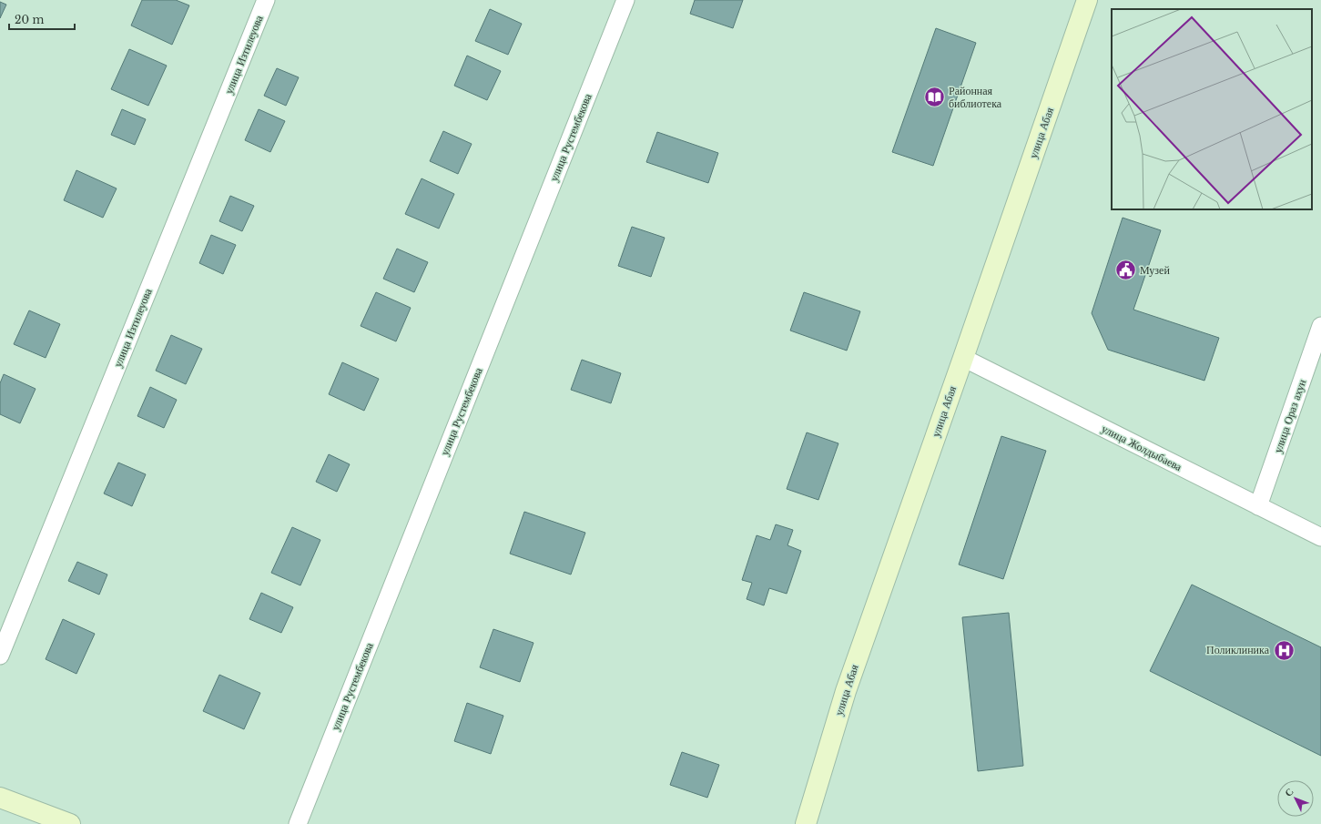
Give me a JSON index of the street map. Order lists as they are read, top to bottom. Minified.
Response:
{"streets":{"street":["улица Изтилеуова","улица Абая","улица Рустембекова","улица Ораз ахун","улица Жолдыбаева"]},"crossings":[["улица Абая","улица Жолдыбаева"],["улица Ораз ахун","улица Жолдыбаева"]],"places":{"library":["Районная библиотека"],"public building":["Музей"],"hospital":["Поликлиника"]},"scale_bar":"20 m","north":"top left"}
